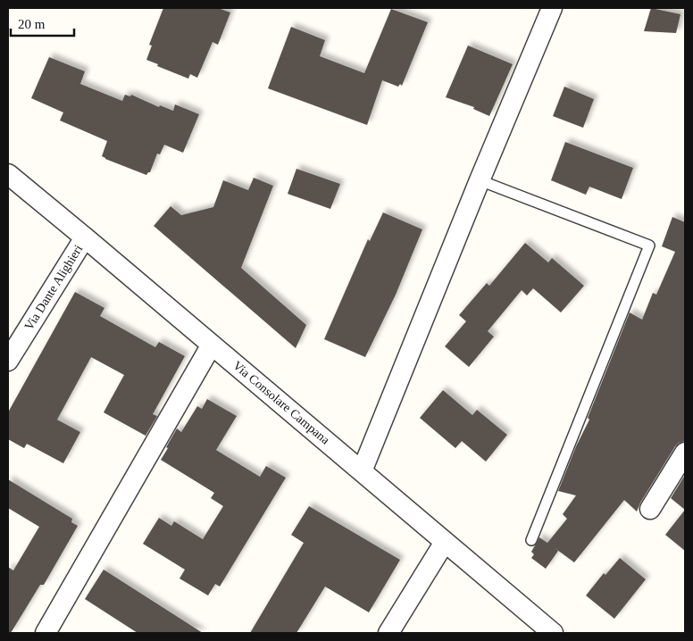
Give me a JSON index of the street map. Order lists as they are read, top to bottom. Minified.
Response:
{"streets":{"street":["Via Dante Alighieri","Via Consolare Campana"]},"crossings":[["Via Dante Alighieri","Via Consolare Campana"]],"scale_bar":"20 m"}
